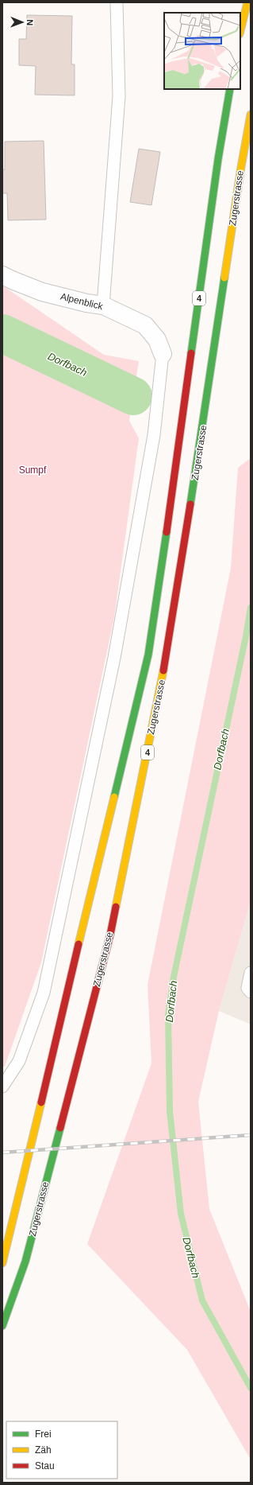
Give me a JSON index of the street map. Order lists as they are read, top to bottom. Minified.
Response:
{"streets":{"main road":["Zugerstrasse","4"],"street":["Alpenblick"]},"water":["Dorfbach"],"parks":["Sumpf"],"legend":["Frei","Zäh","Stau"],"north":"right"}
